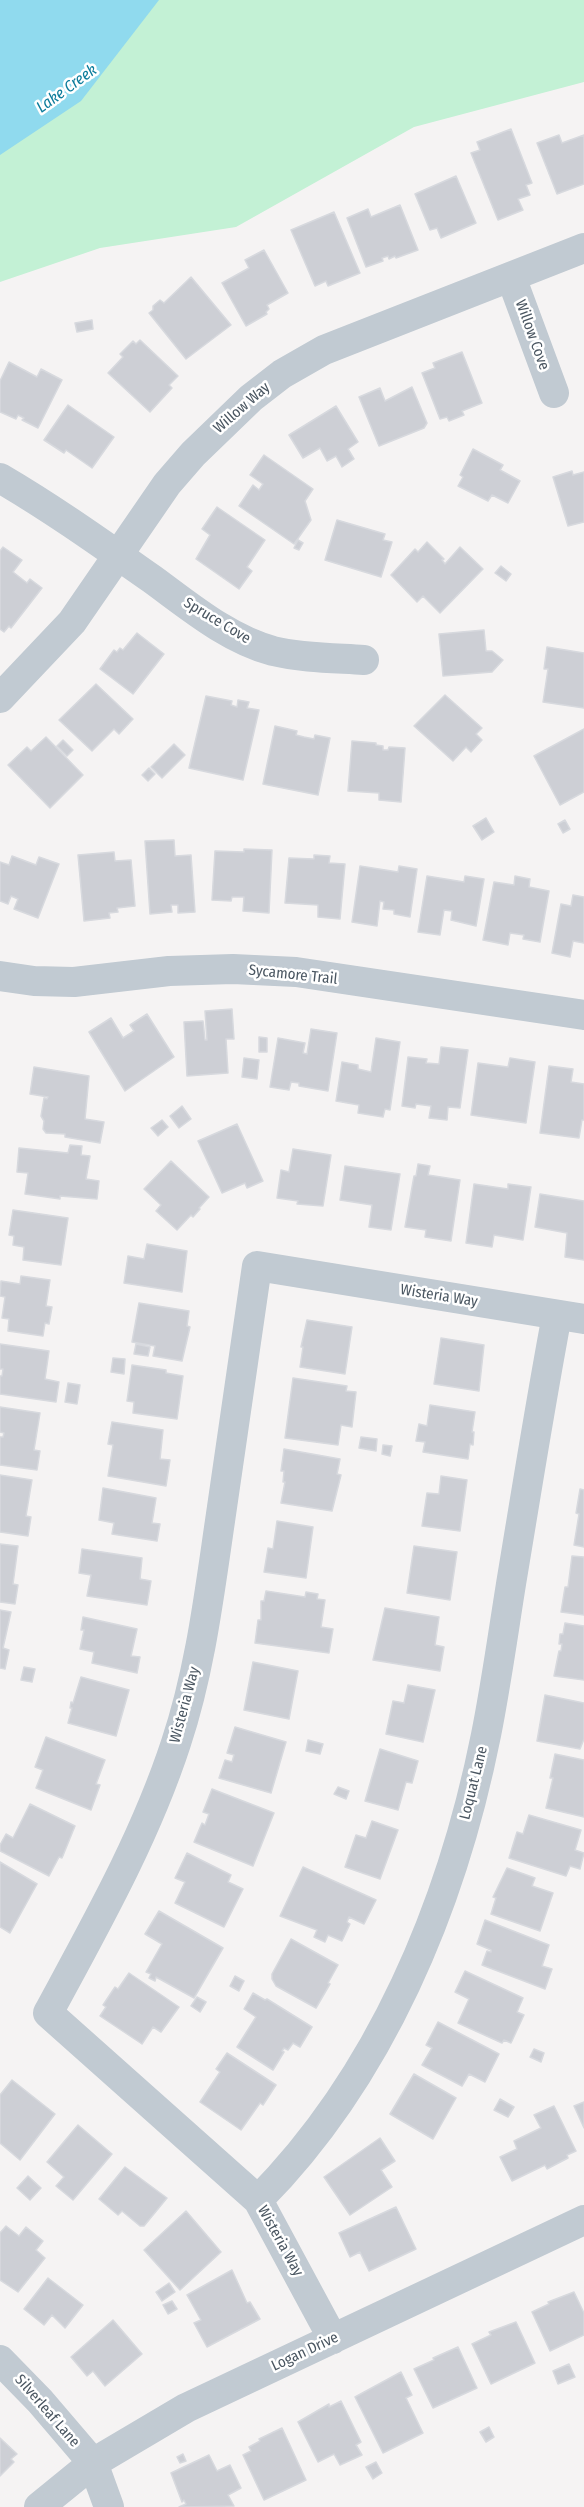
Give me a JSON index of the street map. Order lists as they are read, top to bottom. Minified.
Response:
{"streets":{"street":["Willow Cove","Willow Way","Spruce Cove","Sycamore Trail","Wisteria Way","Loquat Lane","Logan Drive","Silverleaf Lane"]},"crossings":[["Willow Cove","Willow Way"],["Willow Way","Spruce Cove"],["Wisteria Way","Loquat Lane"],["Wisteria Way","Logan Drive"],["Logan Drive","Silverleaf Lane"]],"water":["Lake Creek"]}
